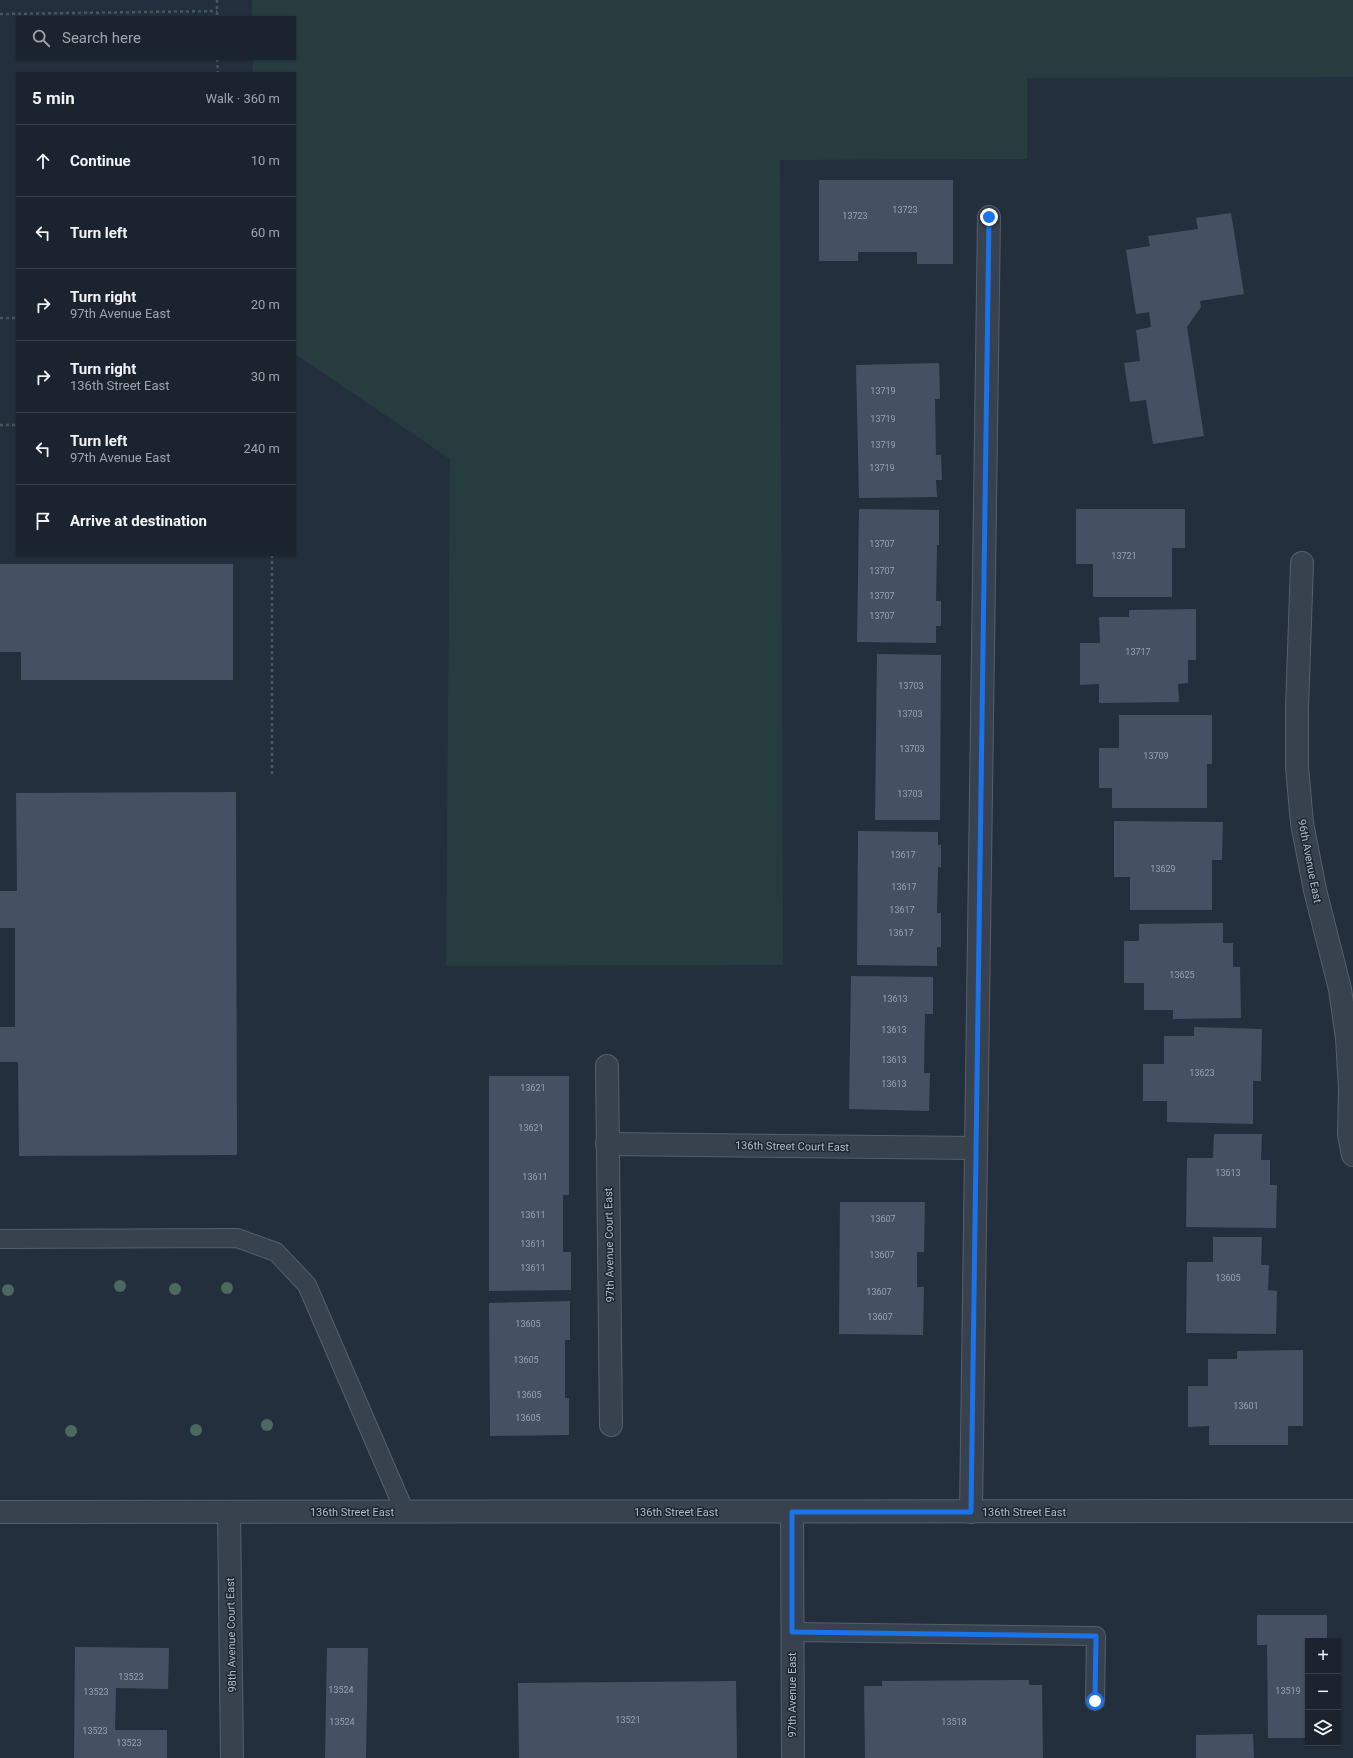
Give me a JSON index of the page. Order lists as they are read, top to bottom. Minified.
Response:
{"streets":{"street":["96th Avenue East","136th Street Court East","97th Avenue Court East","136th Street East","98th Avenue Court East","97th Avenue East"]},"crossings":[["136th Street Court East","97th Avenue Court East"],["136th Street East","98th Avenue Court East"],["136th Street East","97th Avenue East"]],"house_numbers":["13723","13723","13719","13719","13719","13719","13707","13721","13707","13707","13707","13717","13703","13703","13703","13709","13703","13617","13629","13617","13617","13617","13625","13613","13613","13613","13623","13613","13621","13621","13613","13611","13611","13607","13611","13607","13611","13605","13607","13607","13605","13605","13605","13601","13605","13523","13524","13519","13523","13521","13524","13518","13523","13523"],"page":{"search":"Search here","heading":["5 min","Walk · 360 m"],"list":[["Continue","10 m"],["Turn left","60 m"],["Turn right","97th Avenue East","20 m"],["Turn right","136th Street East","30 m"],["Turn left","97th Avenue East","240 m"],"Arrive at destination"],"map_buttons":["+","−"]}}
